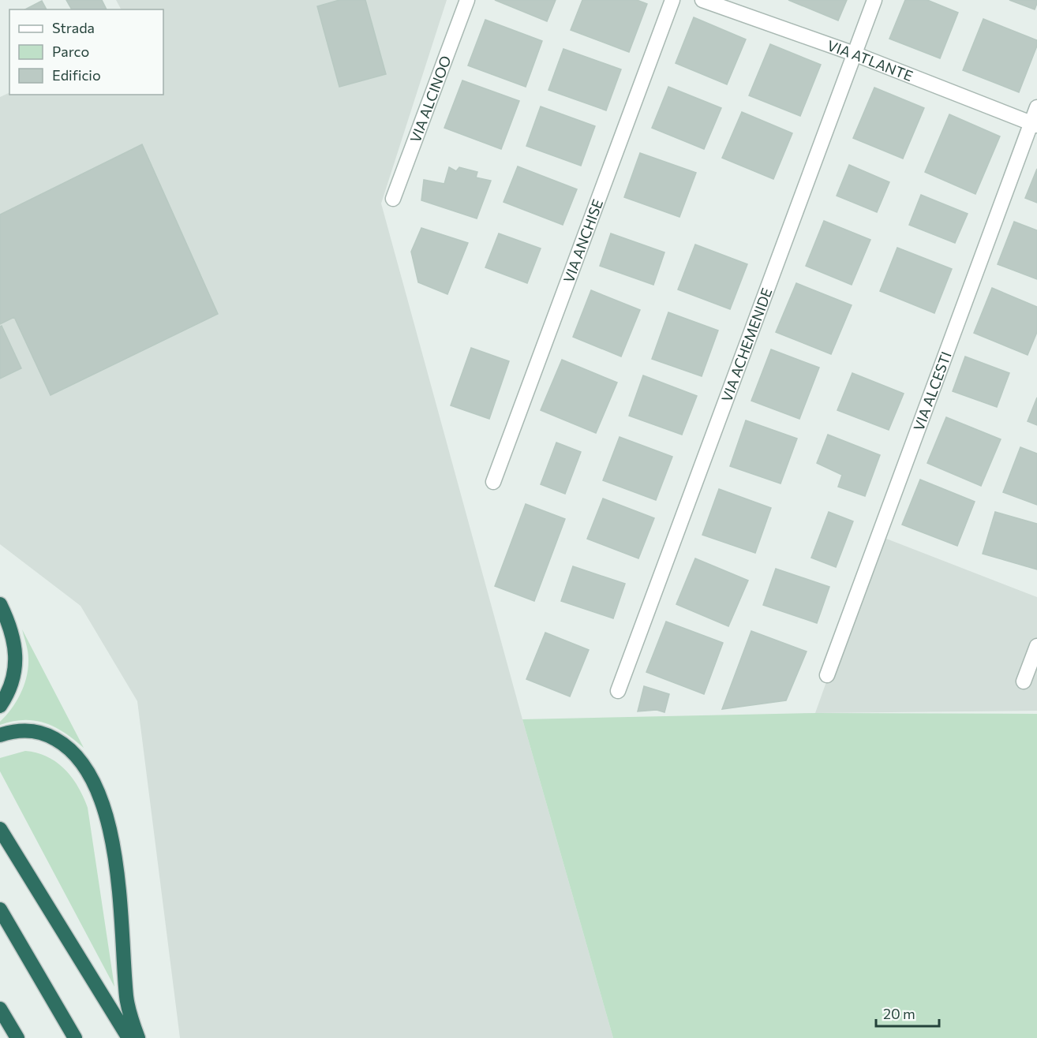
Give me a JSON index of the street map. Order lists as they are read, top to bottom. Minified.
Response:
{"streets":{"street":["VIA ATLANTE","VIA ALCINOO","VIA ANCHISE","VIA ACHEMENIDE","VIA ALCESTI"]},"crossings":[["VIA ATLANTE","VIA ACHEMENIDE"],["VIA ATLANTE","VIA ALCESTI"]],"legend":["Strada","Parco","Edificio"],"scale_bar":"20 m"}
